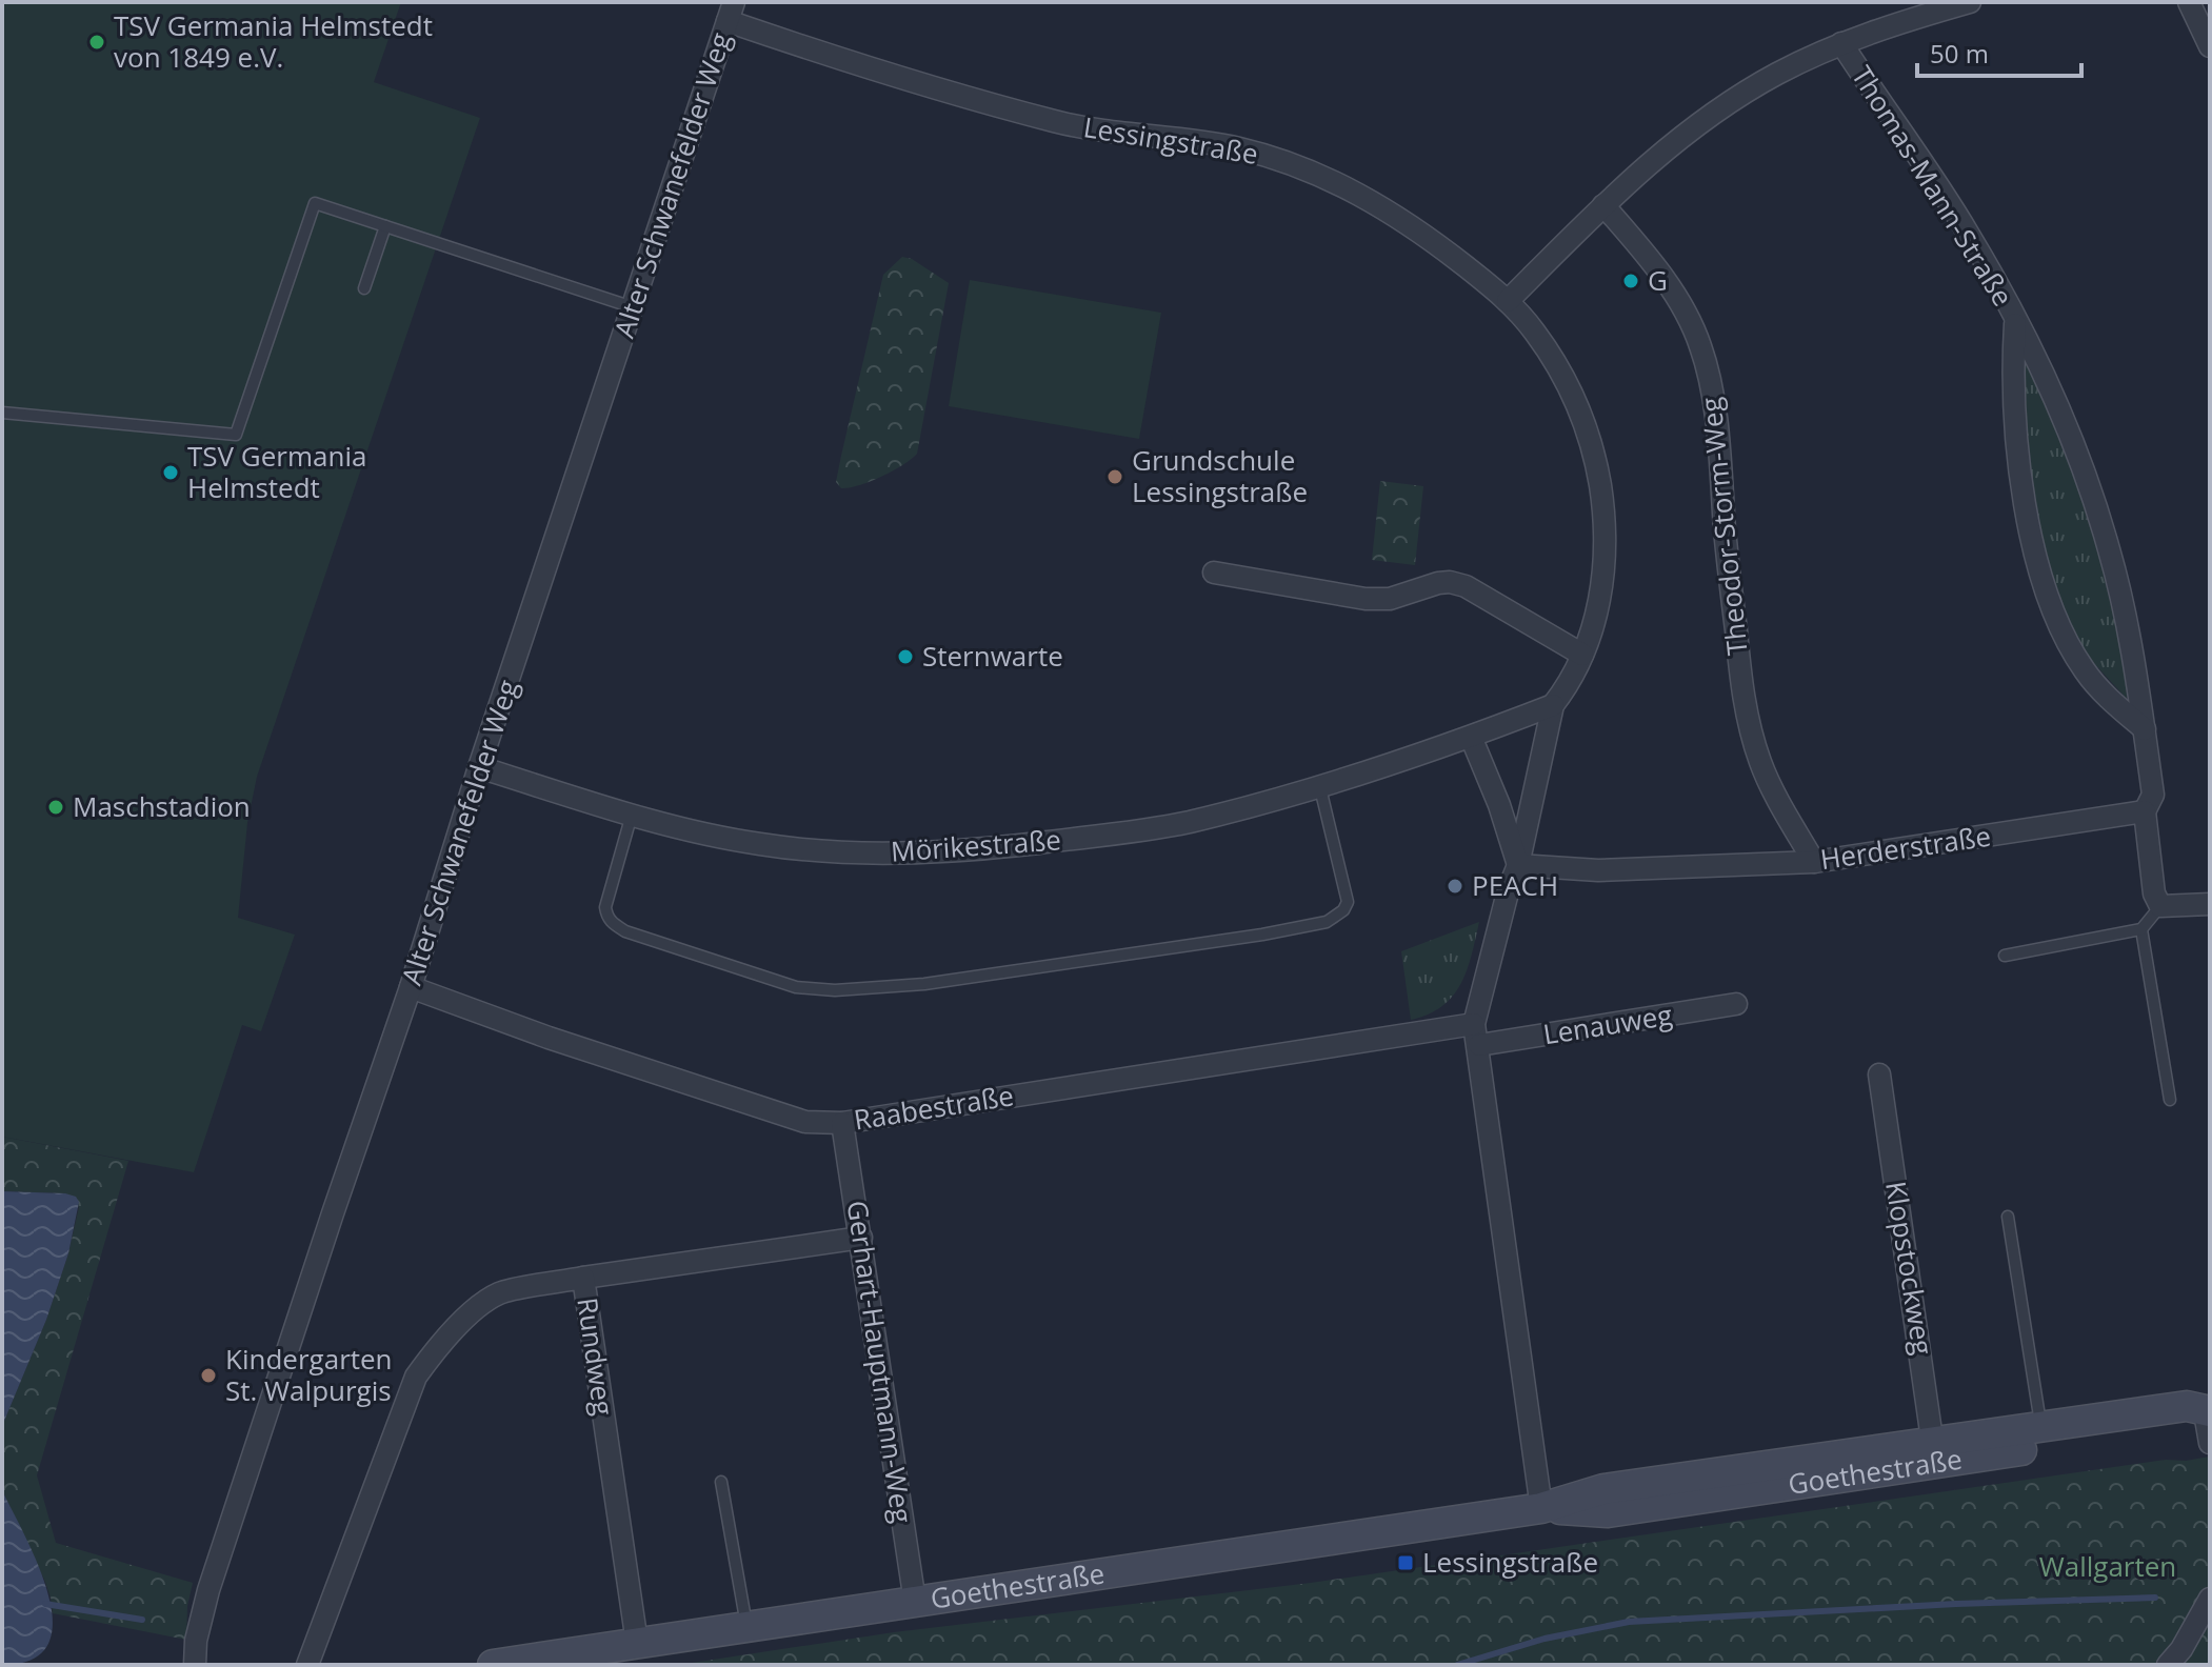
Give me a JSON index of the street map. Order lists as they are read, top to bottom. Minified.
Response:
{"streets":{"main road":["Goethestraße"],"street":["Lessingstraße","Alter Schwanefelder Weg","Thomas-Mann-Straße","Theodor-Storm-Weg","Mörikestraße","Herderstraße","Lenauweg","Raabestraße","Klopstockweg","Rundweg","Gerhart-Hauptmann-Weg"]},"crossings":[["Lessingstraße","Alter Schwanefelder Weg"],["Lessingstraße","Mörikestraße"],["Lessingstraße","Herderstraße"],["Lessingstraße","Lenauweg"],["Lessingstraße","Raabestraße"],["Alter Schwanefelder Weg","Mörikestraße"],["Alter Schwanefelder Weg","Raabestraße"],["Thomas-Mann-Straße","Herderstraße"],["Theodor-Storm-Weg","Herderstraße"],["Lenauweg","Raabestraße"],["Raabestraße","Gerhart-Hauptmann-Weg"],["Klopstockweg","Goethestraße"],["Rundweg","Goethestraße"],["Gerhart-Hauptmann-Weg","Goethestraße"]],"parks":["Wallgarten"],"places":{"other":["TSV Germania Helmstedt von 1849 e.V.","G","TSV Germania Helmstedt","Grundschule Lessingstraße","Sternwarte","Maschstadion","PEACH","Kindergarten St. Walpurgis"],"transit":["Lessingstraße"]},"scale_bar":"50 m"}
